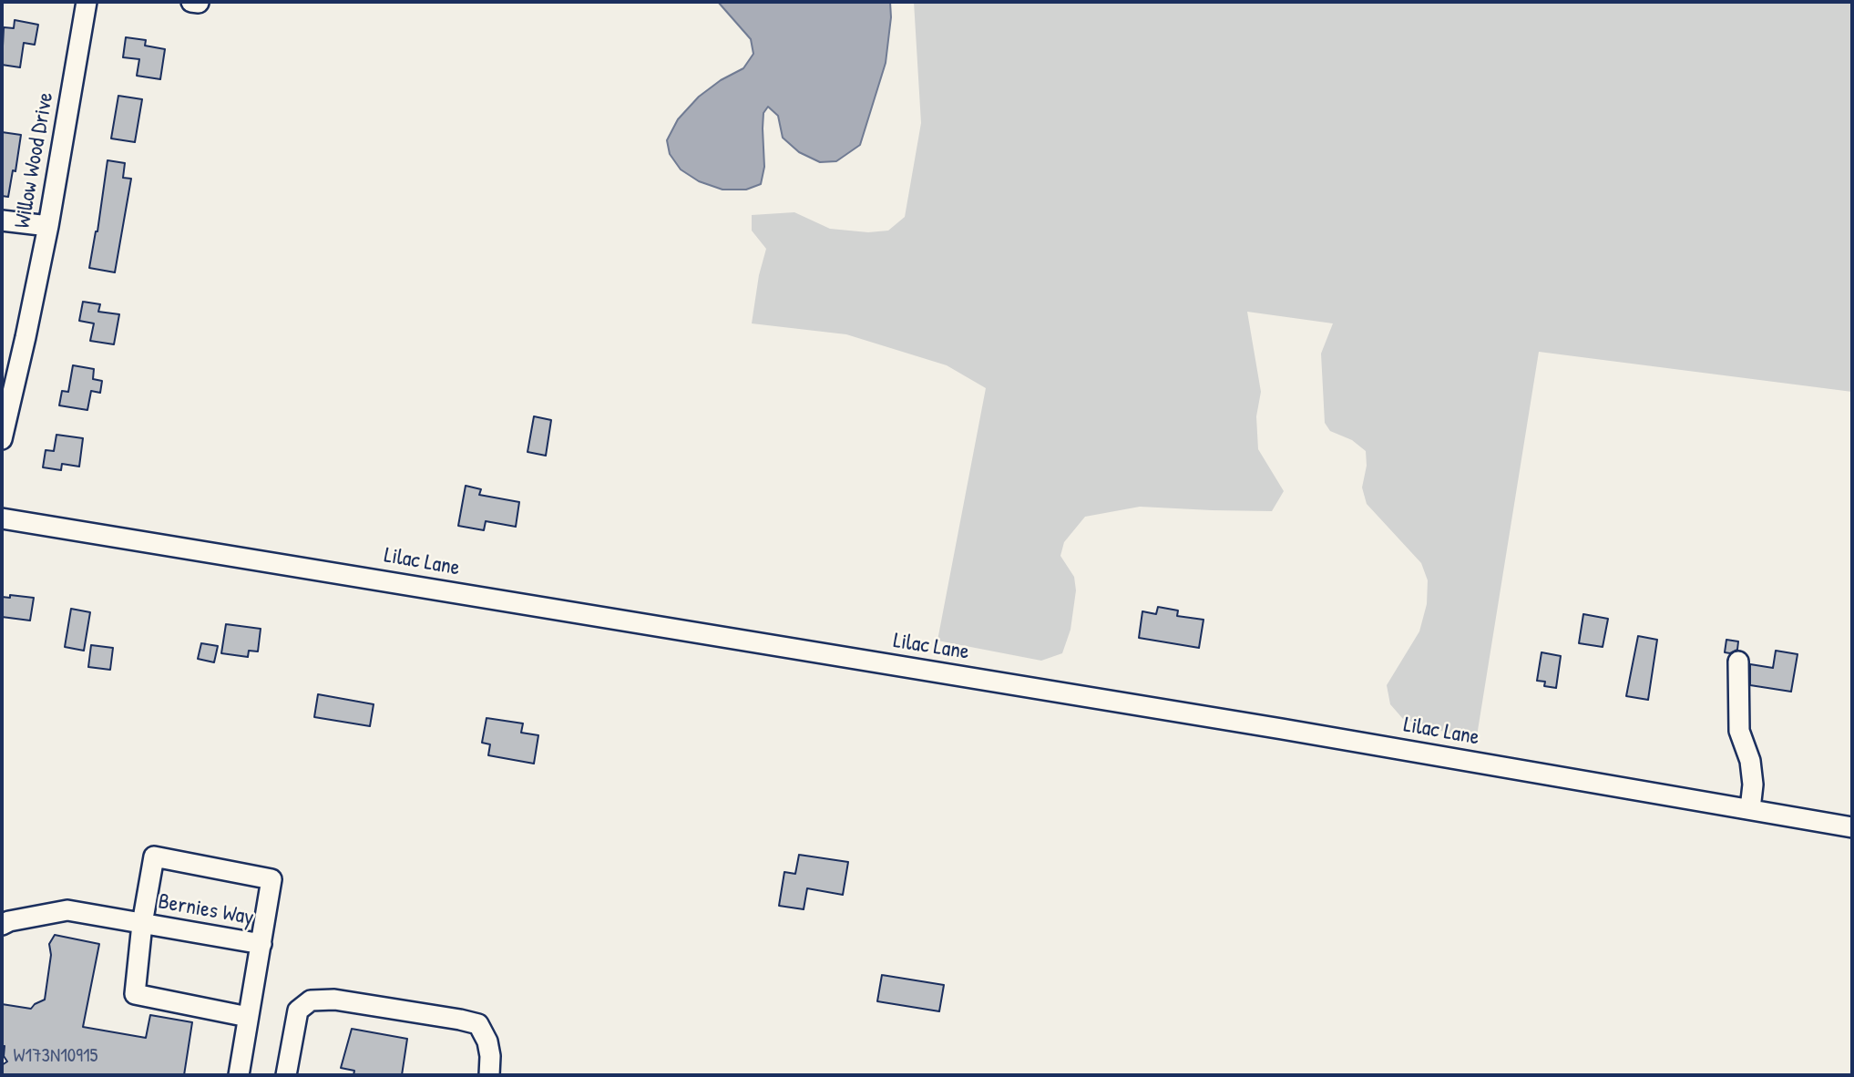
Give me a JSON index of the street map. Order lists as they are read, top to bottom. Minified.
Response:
{"streets":{"street":["Willow Wood Drive","Lilac Lane","Bernies Way"]},"house_numbers":["W173N10915"]}
